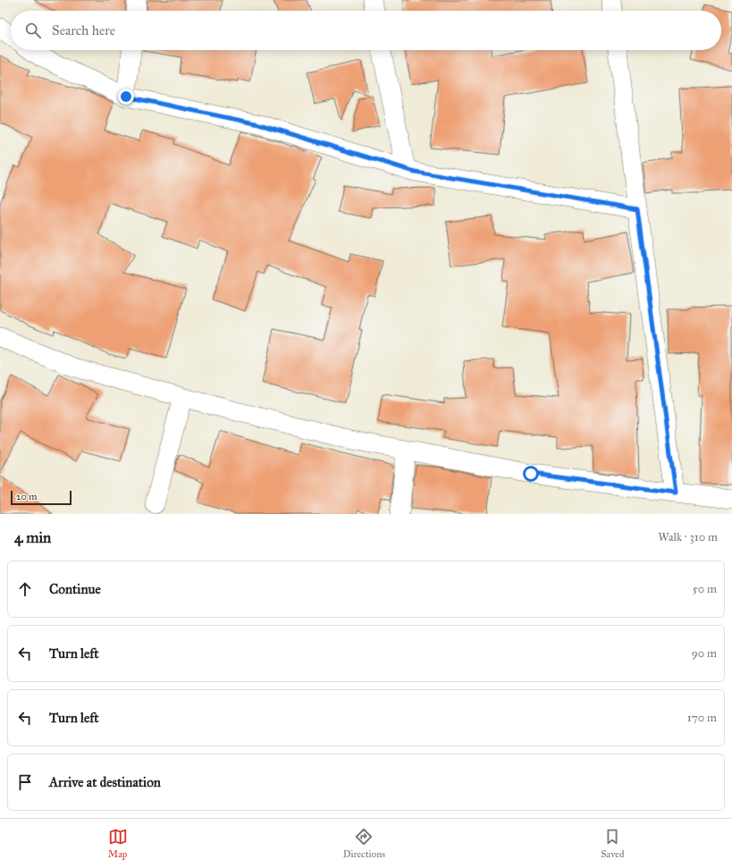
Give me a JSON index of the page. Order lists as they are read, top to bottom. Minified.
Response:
{"scale_bar":"20 m","page":{"search":"Search here","scale":"20 m","heading":["4 min","Walk · 310 m"],"list":[["Continue","50 m"],["Turn left","90 m"],["Turn left","170 m"],"Arrive at destination"],"nav":["Map","Directions","Saved"]}}
